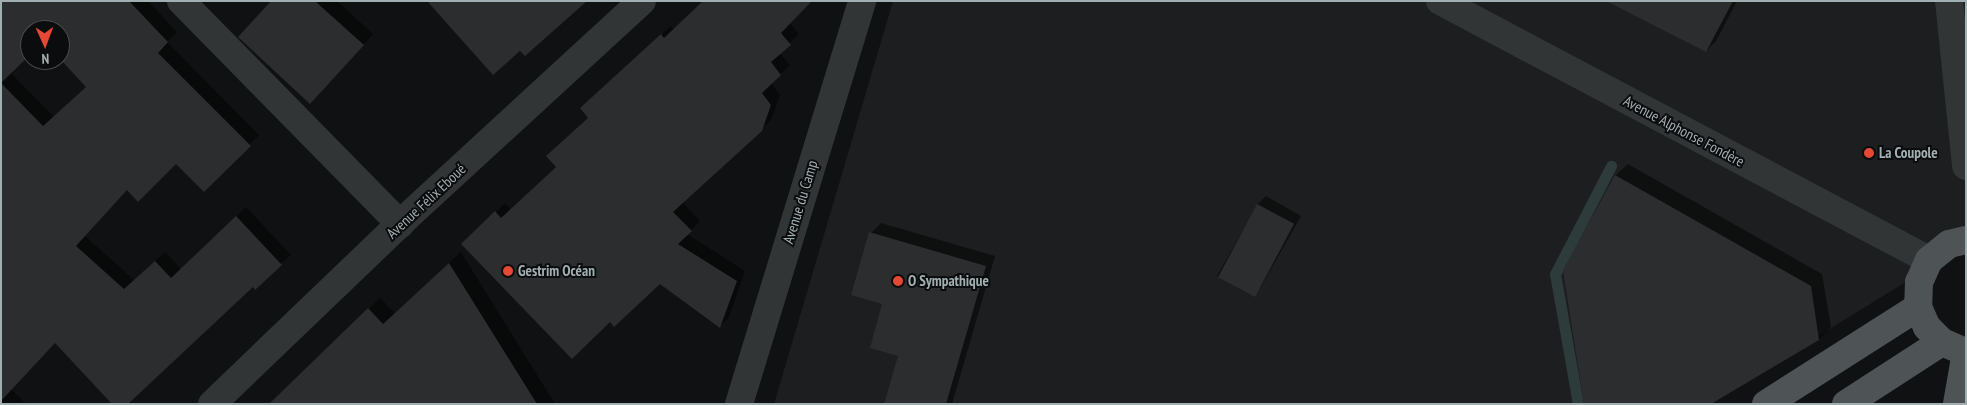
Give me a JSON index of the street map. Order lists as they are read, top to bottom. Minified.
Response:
{"streets":{"street":["Avenue Alphonse Fondère","Avenue Félix Eboué","Avenue du Camp"]},"places":["La Coupole","Gestrim Océan","O Sympathique"],"north":"bottom"}
